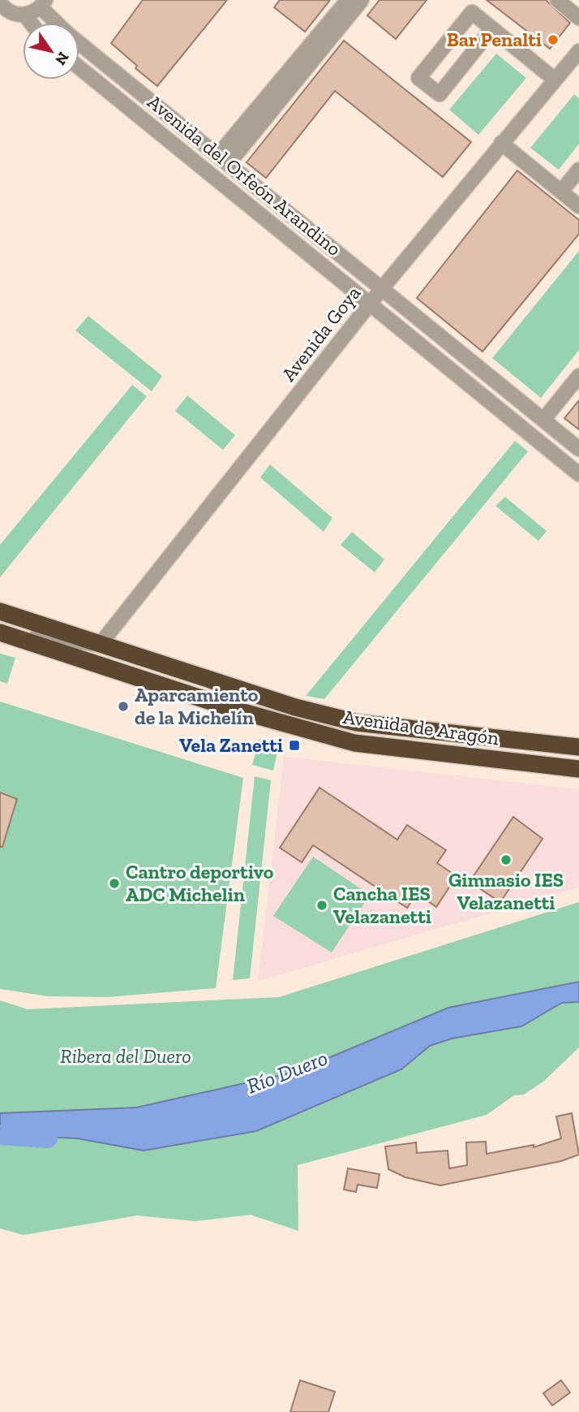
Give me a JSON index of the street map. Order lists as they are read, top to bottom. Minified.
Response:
{"streets":{"highway":["Avenida de Aragón"],"street":["Avenida del Orfeón Arandino","Avenida Goya"]},"crossings":[["Avenida del Orfeón Arandino","Avenida Goya"],["Avenida Goya","Avenida de Aragón"]],"water":["Río Duero"],"parks":["Ribera del Duero"],"places":{"other":["Bar Penalti","Aparcamiento de la Michelín","Gimnasio IES Velazanetti","Cantro deportivo ADC Michelin","Cancha IES Velazanetti"],"transit":["Vela Zanetti"]},"north":"bottom right"}
